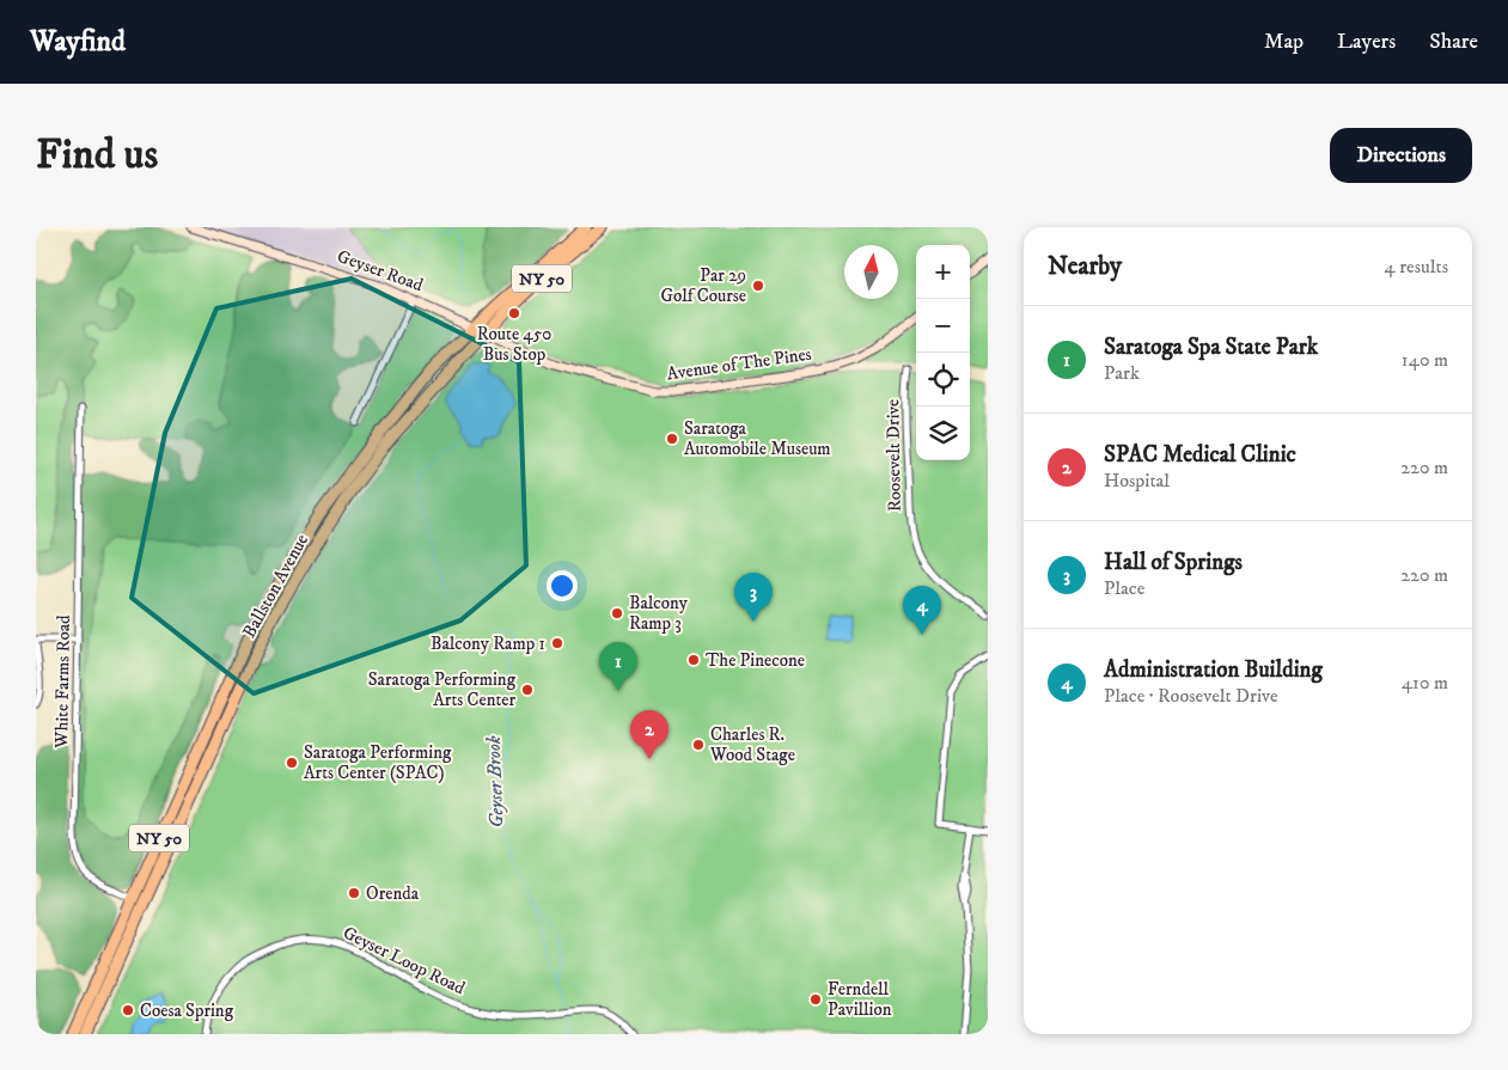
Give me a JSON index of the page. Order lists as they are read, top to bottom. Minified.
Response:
{"streets":{"highway":["NY 50","Ballston Avenue"],"street":["Geyser Road","Avenue of The Pines","Roosevelt Drive","White Farms Road","Geyser Loop Road"]},"crossings":[["Geyser Road","Avenue of The Pines"],["Geyser Road","Ballston Avenue"],["Avenue of The Pines","Ballston Avenue"],["Ballston Avenue","White Farms Road"]],"water":["Geyser Brook"],"places":["Par 29 Golf Course","Route 450 Bus Stop","Saratoga Automobile Museum","Balcony Ramp 3","Balcony Ramp 1","The Pinecone","Saratoga Performing Arts Center","Charles R. Wood Stage","Saratoga Performing Arts Center (SPAC)","Orenda","Ferndell Pavillion","Coesa Spring"],"north":"top","page":{"header":"Wayfind","nav":["Map","Layers","Share"],"buttons":"Directions","title":"Find us","heading":["Nearby","4 results"],"map_buttons":["+","−"],"list":[{"mark":"1","name":"Saratoga Spa State Park","note":"Park","value":"140 m"},{"mark":"2","name":"SPAC Medical Clinic","note":"Hospital","value":"220 m"},{"mark":"3","name":"Hall of Springs","note":"Place","value":"220 m"},{"mark":"4","name":"Administration Building","note":"Place · Roosevelt Drive","value":"410 m"}],"pins":["3","4","1","2"]}}
